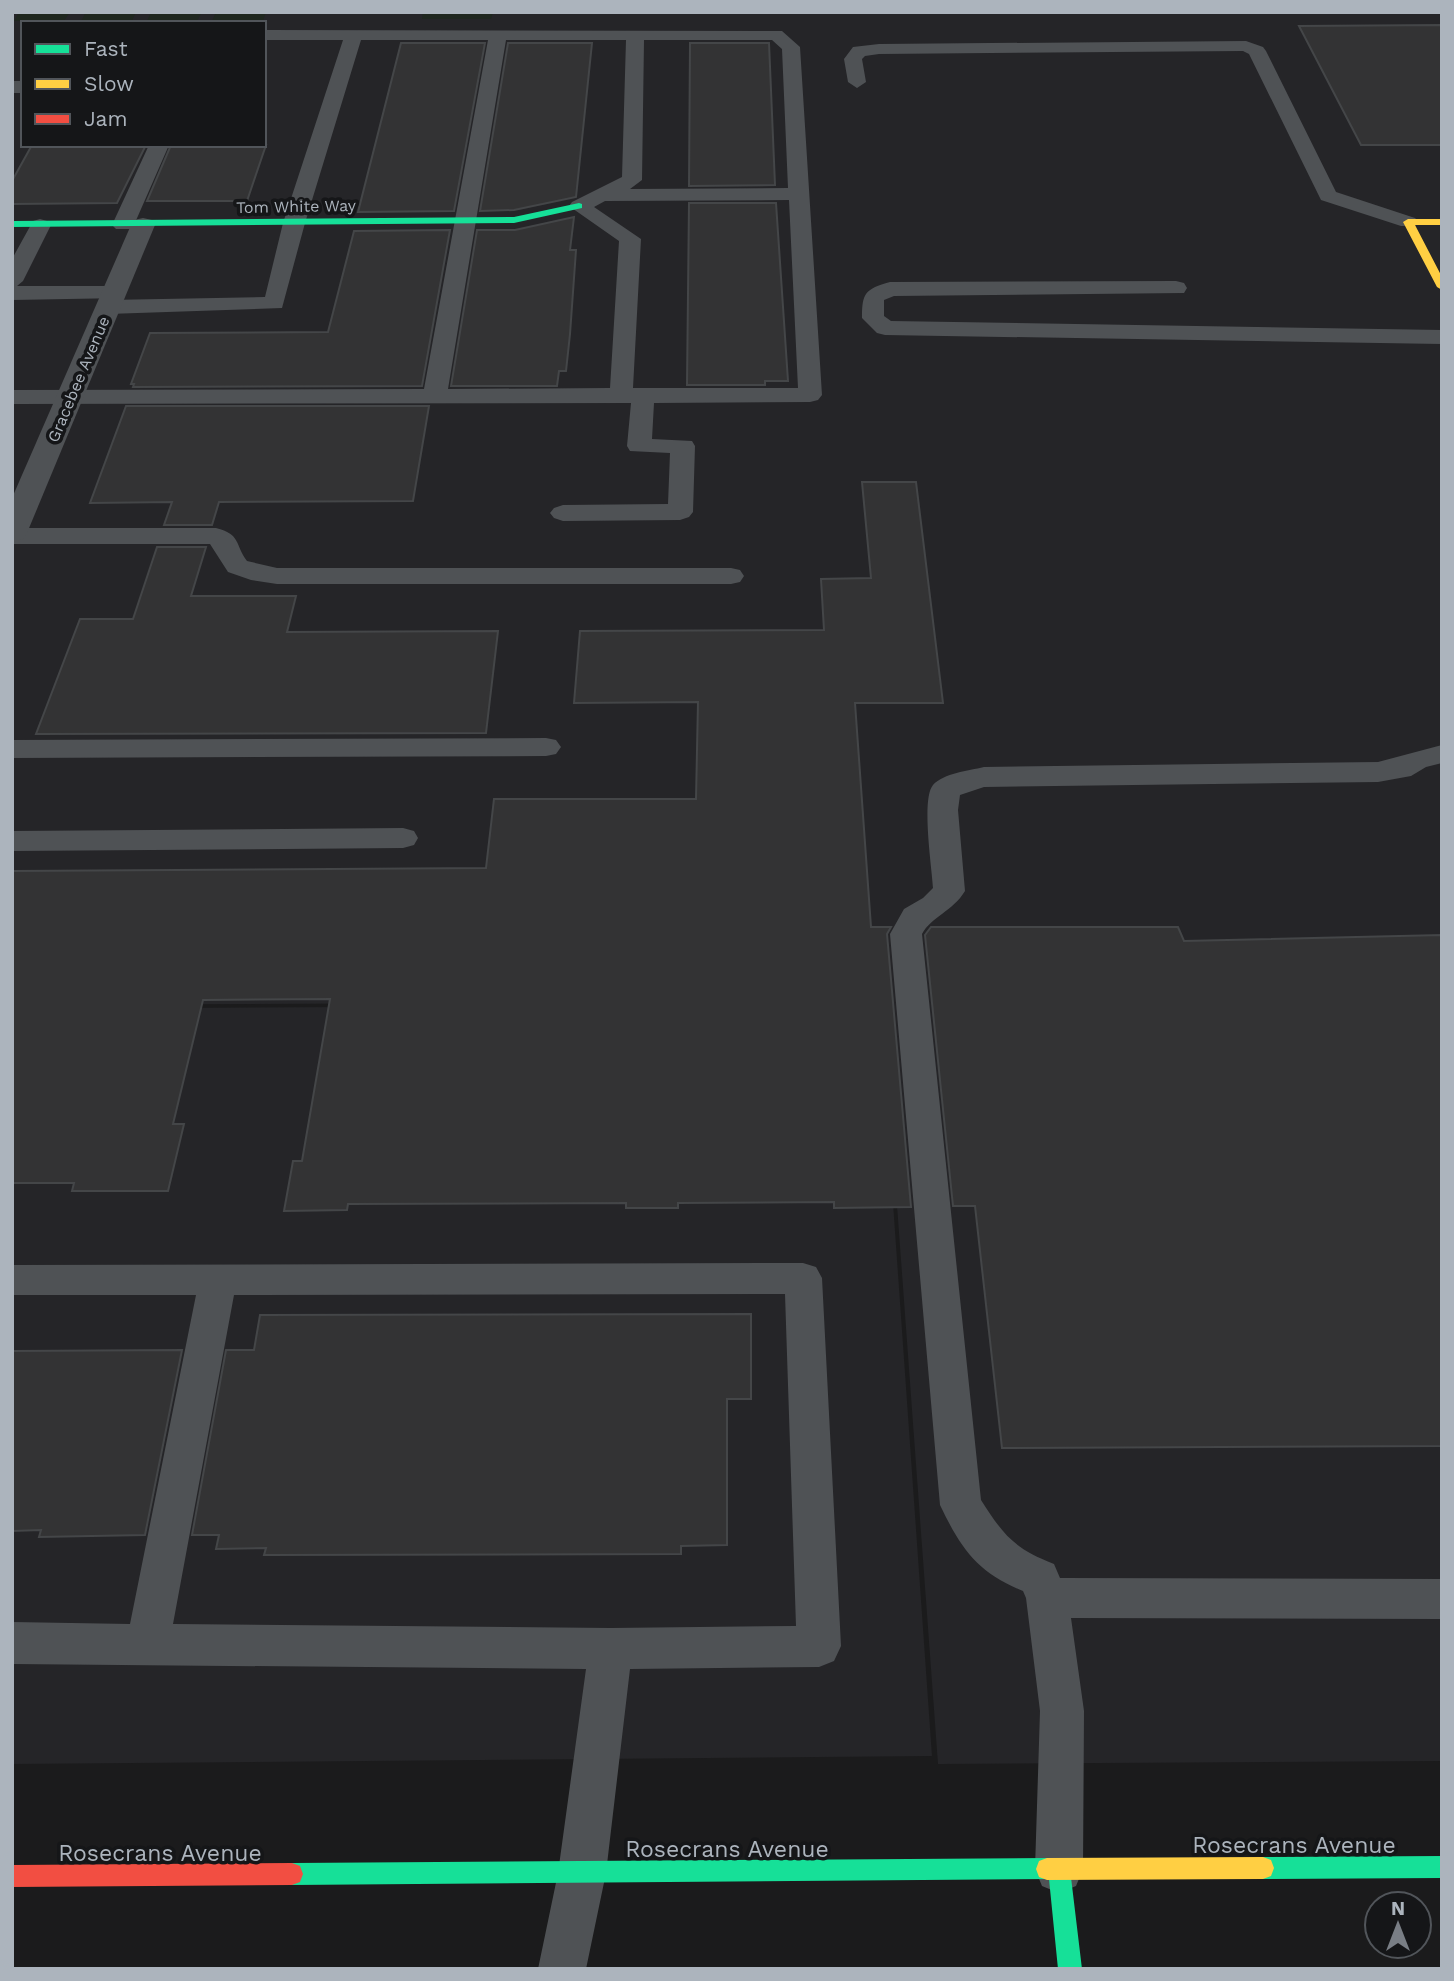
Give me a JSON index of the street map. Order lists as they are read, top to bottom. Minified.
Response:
{"streets":{"street":["Tom White Way","Gracebee Avenue","Rosecrans Avenue"]},"crossings":[["Tom White Way","Gracebee Avenue"]],"legend":["Fast","Slow","Jam"],"north":"top"}
